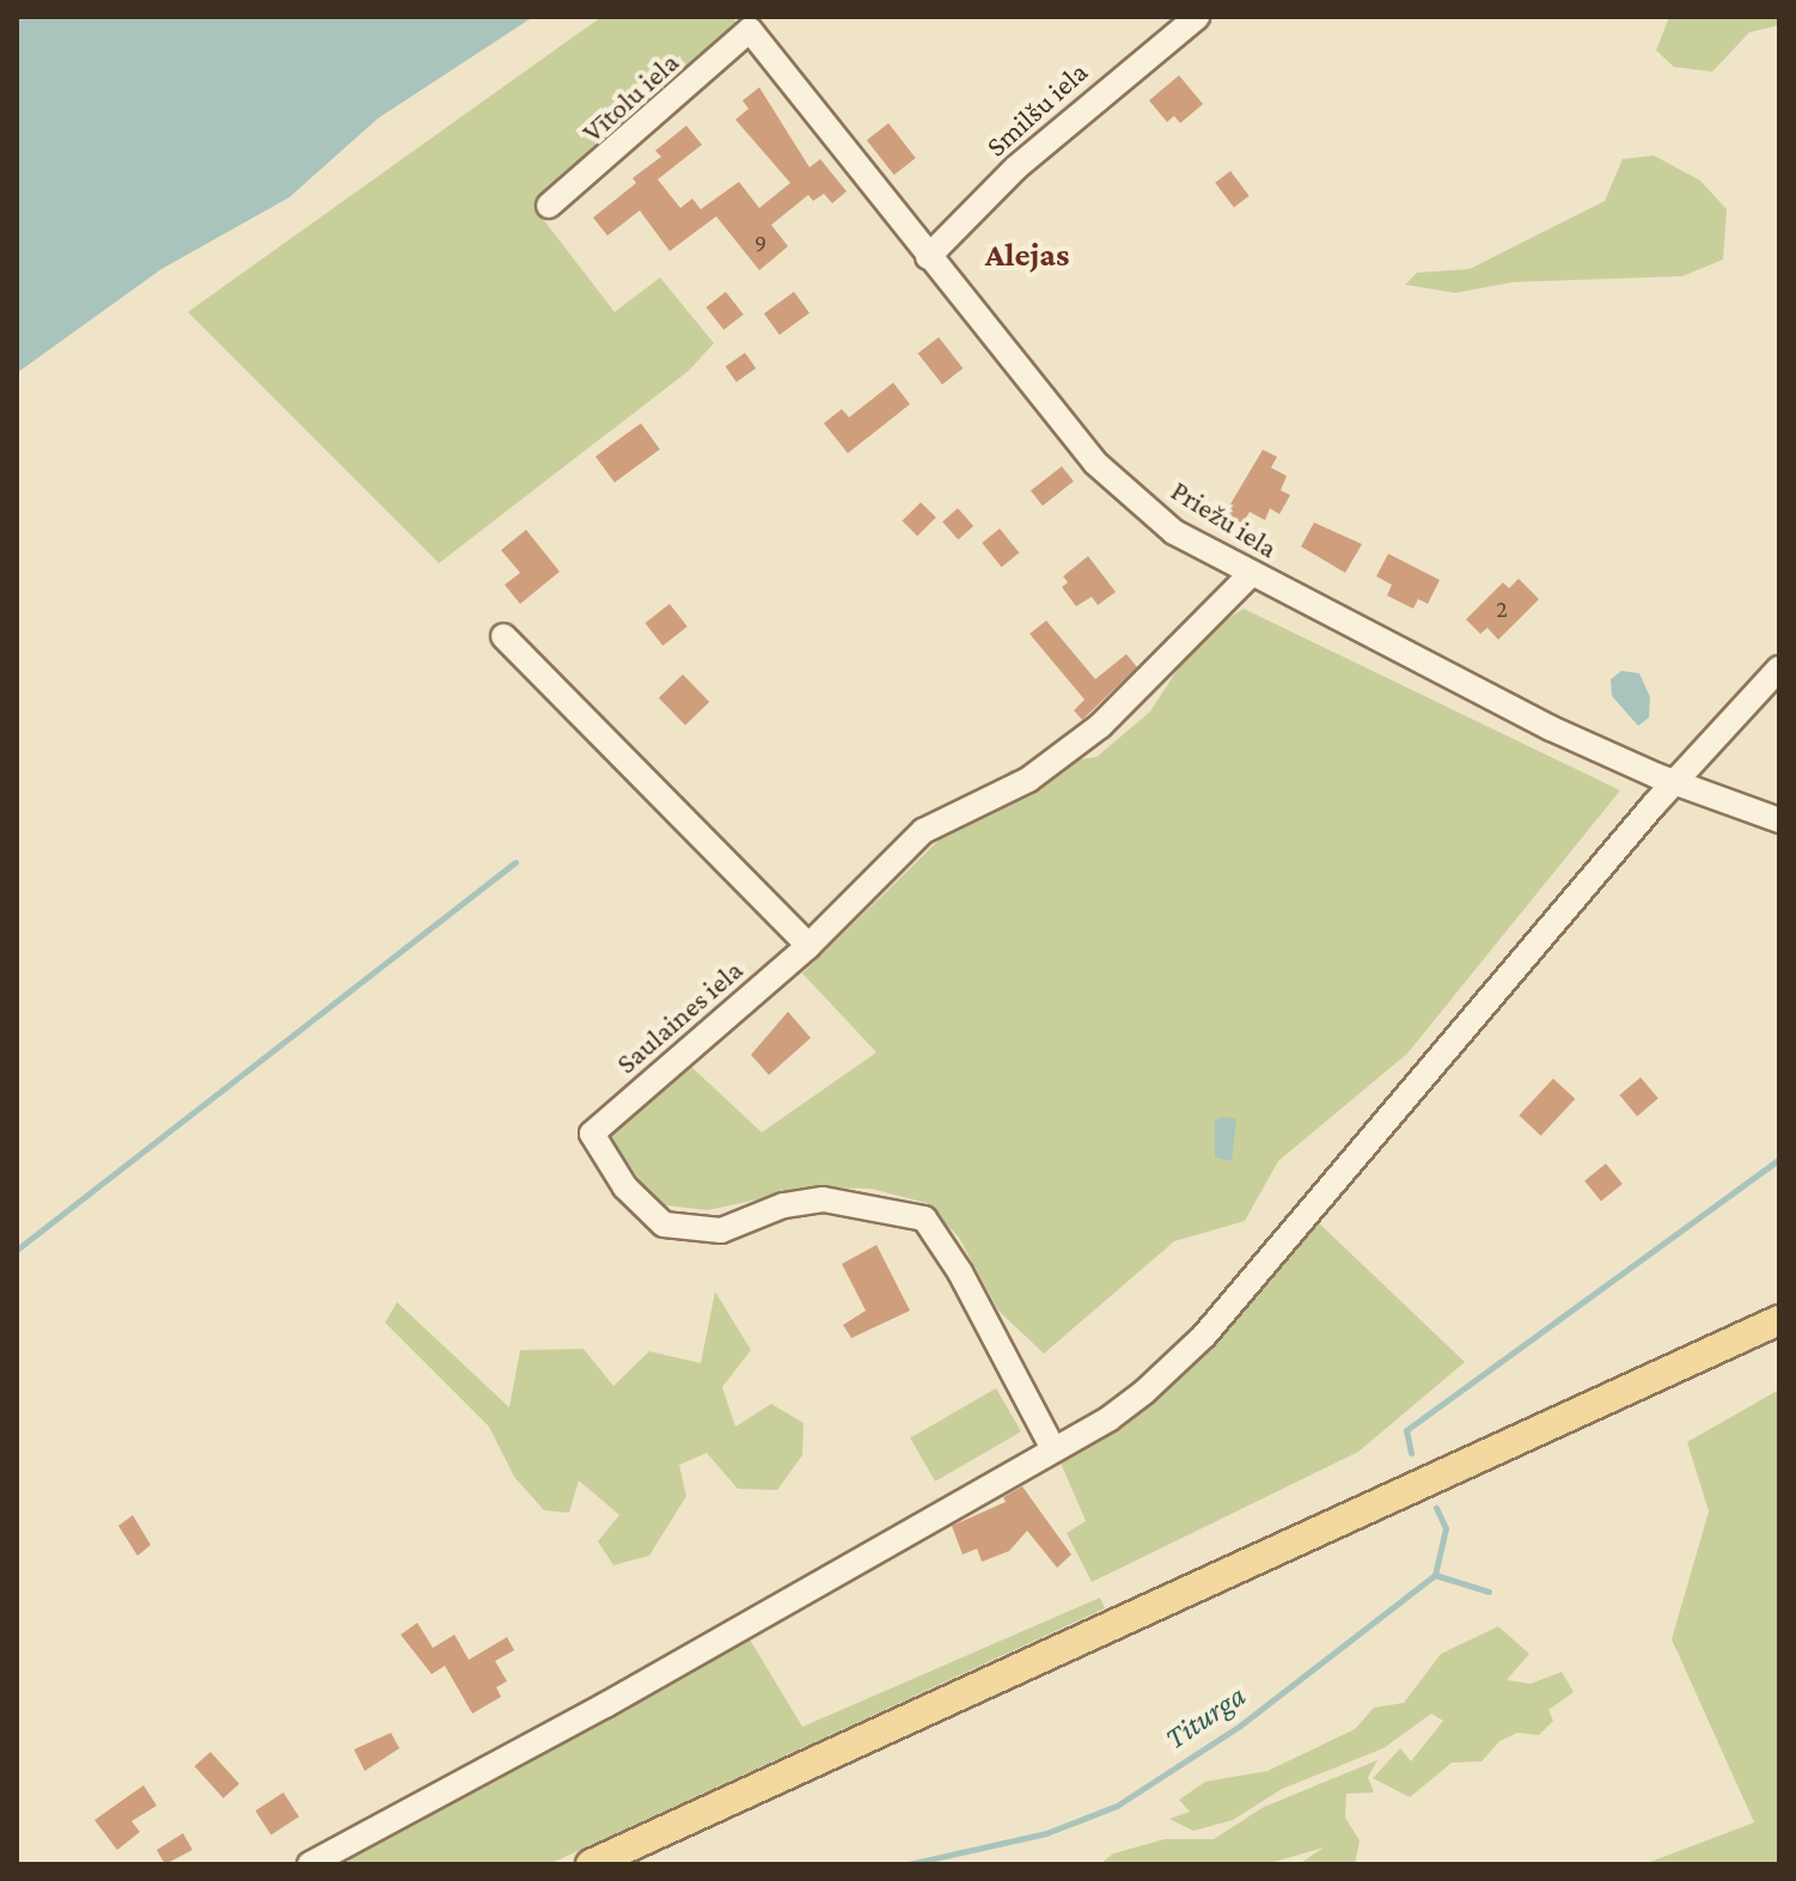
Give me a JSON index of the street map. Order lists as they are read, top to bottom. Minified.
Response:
{"streets":{"street":["Vītolu iela","Smilšu iela","Priežu iela","Saulaines iela"]},"crossings":[["Vītolu iela","Priežu iela"],["Smilšu iela","Priežu iela"],["Priežu iela","Saulaines iela"]],"districts":["Alejas"],"water":["Titurga"],"house_numbers":["9","2"]}
